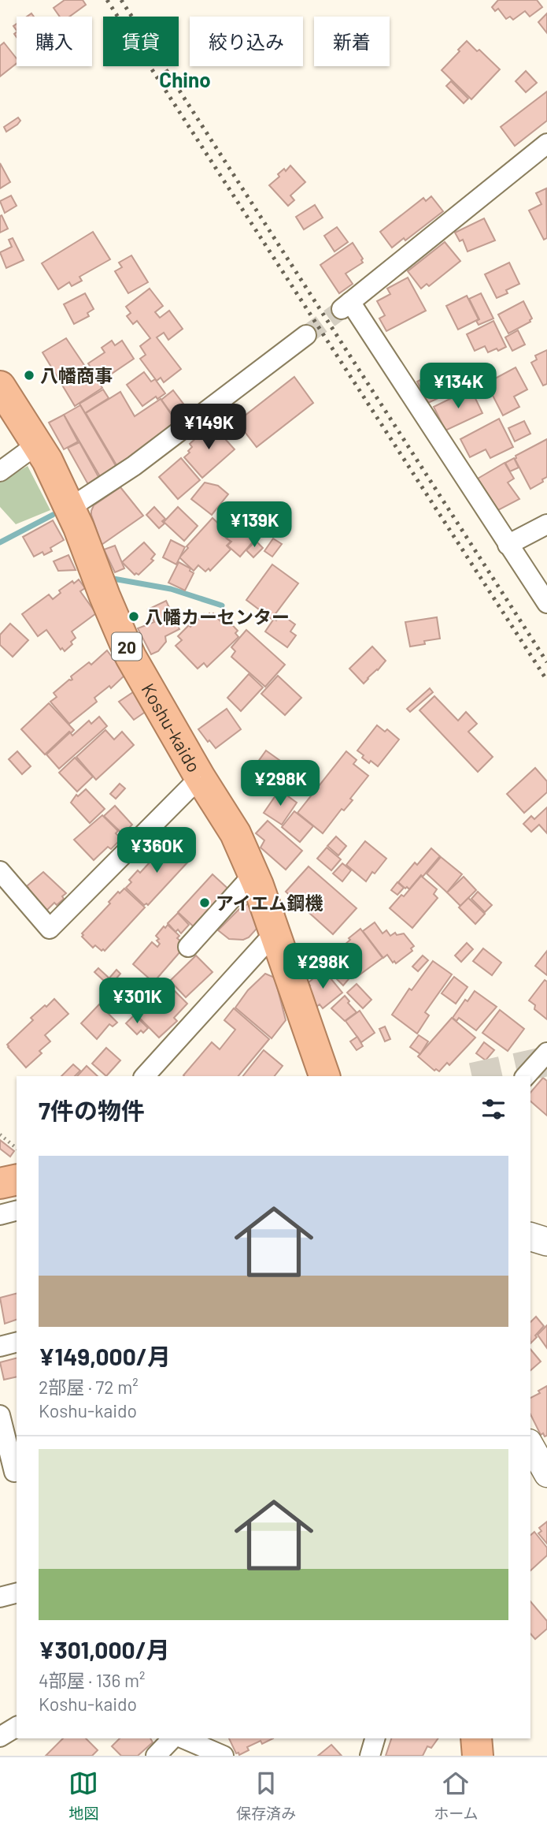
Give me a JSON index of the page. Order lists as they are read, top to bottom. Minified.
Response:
{"streets":{"highway":["20","Koshu-kaido"]},"districts":["Chino"],"places":["八幡商事","八幡カーセンター","アイエム鋼機"],"page":{"chip":["購入","賃貸","絞り込み","新着"],"price":["¥134K","¥149K","¥139K","¥298K","¥360K","¥298K","¥301K"],"heading":"7件の物件","list":[{"name":"¥149,000/月","note":"2部屋 · 72 m² · Koshu-kaido"},{"name":"¥301,000/月","note":"4部屋 · 136 m² · Koshu-kaido"}],"tabs":["地図","保存済み","ホーム"]}}
